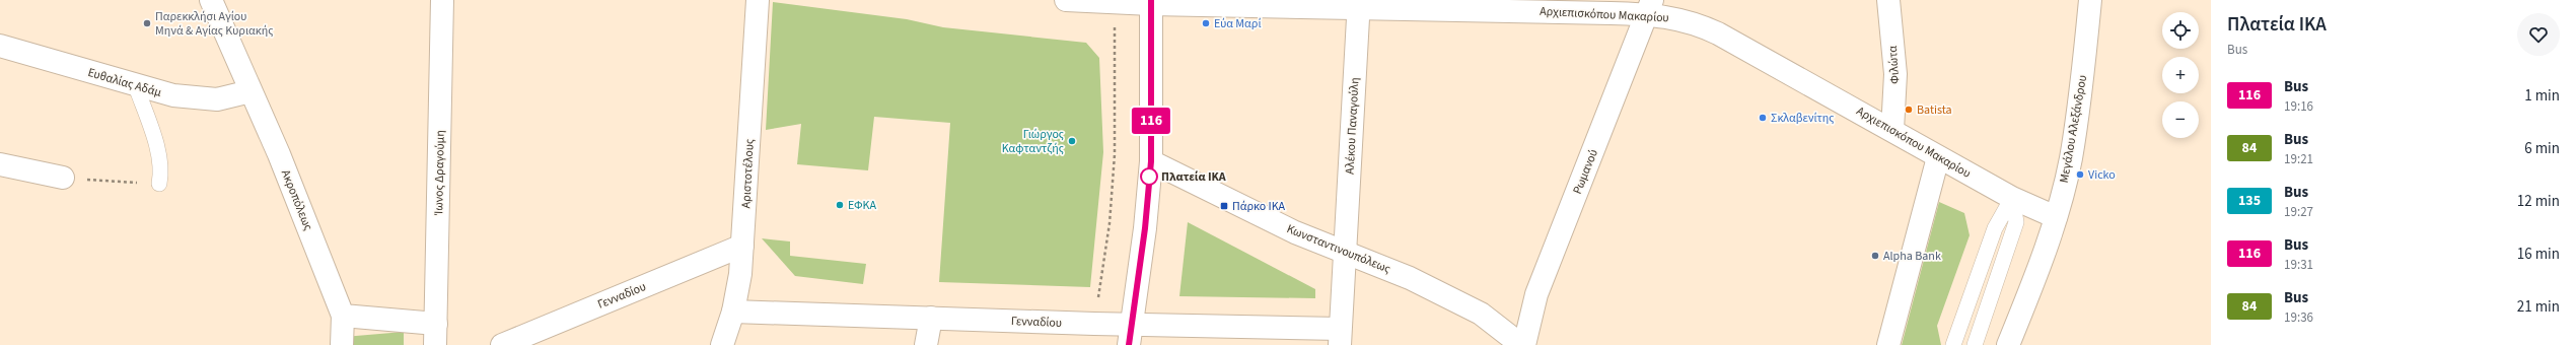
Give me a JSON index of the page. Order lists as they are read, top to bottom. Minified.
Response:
{"streets":{"street":["Αρχιεπισκόπου Μακαρίου","Φιλώτα","Ευθαλίας Αδάμ","Αλέκου Παναγούλη","Μεγάλου Αλεξάνδρου","Ρωμανού","Ίωνος Δραγούμη","Αριστοτέλους","Ακροπόλεως","Κωνσταντινουπόλεως","Γενναδίου"]},"crossings":[["Αρχιεπισκόπου Μακαρίου","Φιλώτα"],["Αρχιεπισκόπου Μακαρίου","Αλέκου Παναγούλη"],["Αρχιεπισκόπου Μακαρίου","Μεγάλου Αλεξάνδρου"],["Αρχιεπισκόπου Μακαρίου","Ρωμανού"],["Ευθαλίας Αδάμ","Ακροπόλεως"],["Αλέκου Παναγούλη","Κωνσταντινουπόλεως"],["Αλέκου Παναγούλη","Γενναδίου"],["Ρωμανού","Κωνσταντινουπόλεως"],["Αριστοτέλους","Γενναδίου"]],"places":{"other":["Παρεκκλήσι Αγίου Μηνά & Αγίας Κυριακής","Εύα Μαρί","Batista","Σκλαβενίτης","Γιώργος Καφταντζής","Vicko","Πλατεία ΙΚΑ","ΕΦΚΑ","Alpha Bank"],"transit":["Πάρκο ΙΚΑ"]},"lines":["bus line 116"],"page":{"on_map":"116","heading":["Πλατεία ΙΚΑ","Bus"],"map_buttons":["+","−"],"list":[{"mark":"116","name":"Bus","note":"19:16","value":"1 min"},{"mark":"84","name":"Bus","note":"19:21","value":"6 min"},{"mark":"135","name":"Bus","note":"19:27","value":"12 min"},{"mark":"116","name":"Bus","note":"19:31","value":"16 min"},{"mark":"84","name":"Bus","note":"19:36","value":"21 min"}]}}
